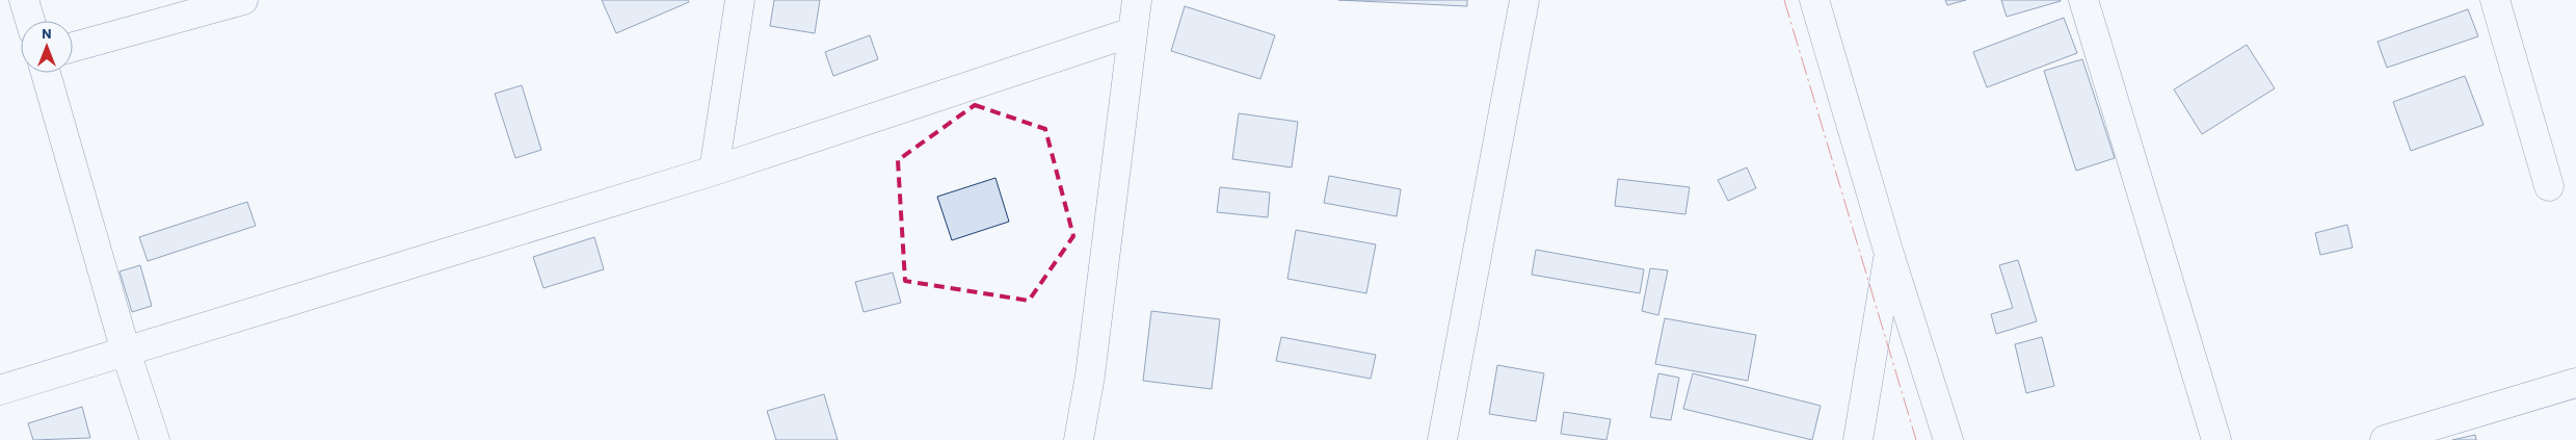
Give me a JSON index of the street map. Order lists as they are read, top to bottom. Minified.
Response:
{"north":"top"}
